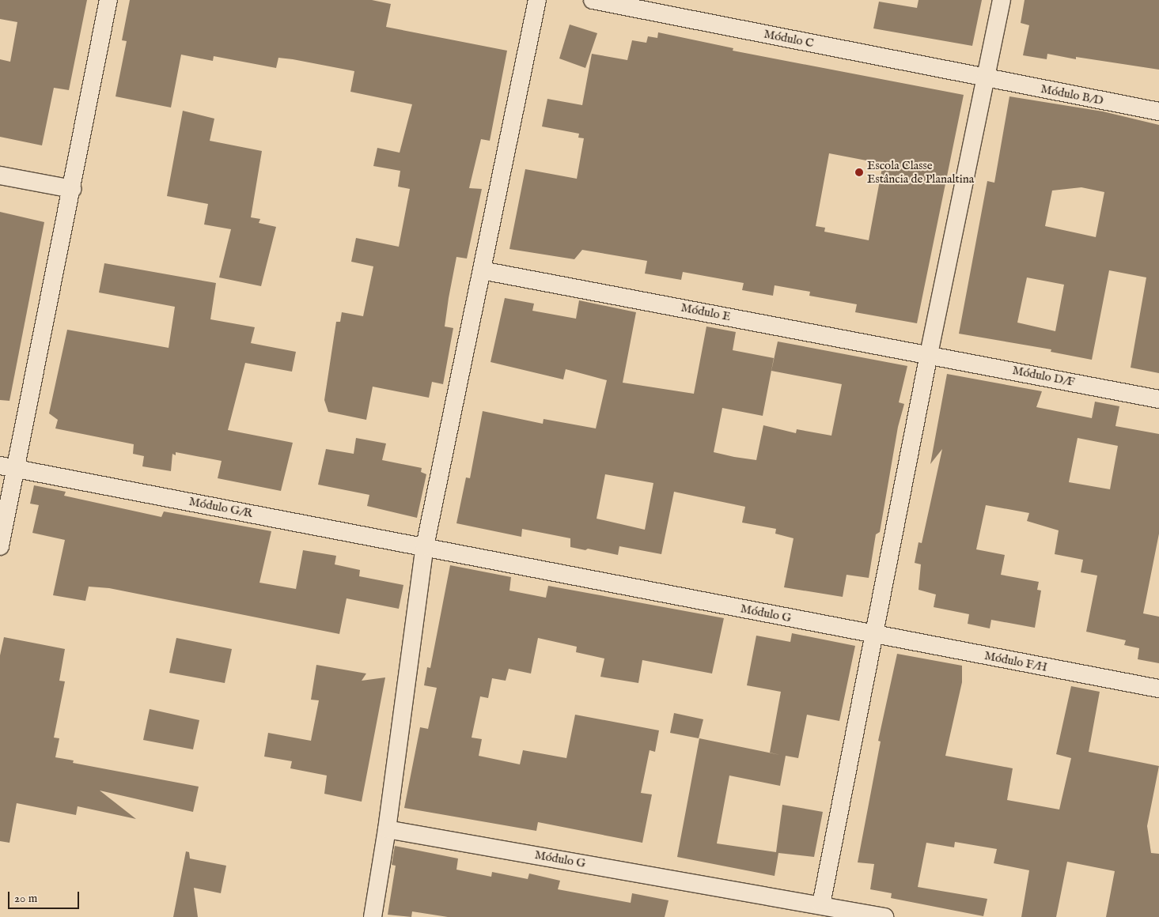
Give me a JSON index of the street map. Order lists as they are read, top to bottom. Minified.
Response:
{"streets":{"street":["Módulo C","Módulo B/D","Módulo E","Módulo D/F","Módulo G/R","Módulo G","Módulo F/H"]},"crossings":[["Módulo C","Módulo B/D"],["Módulo E","Módulo D/F"],["Módulo G/R","Módulo G"],["Módulo G","Módulo F/H"]],"places":["Escola Classe Estância de Planaltina"],"scale_bar":"20 m"}
